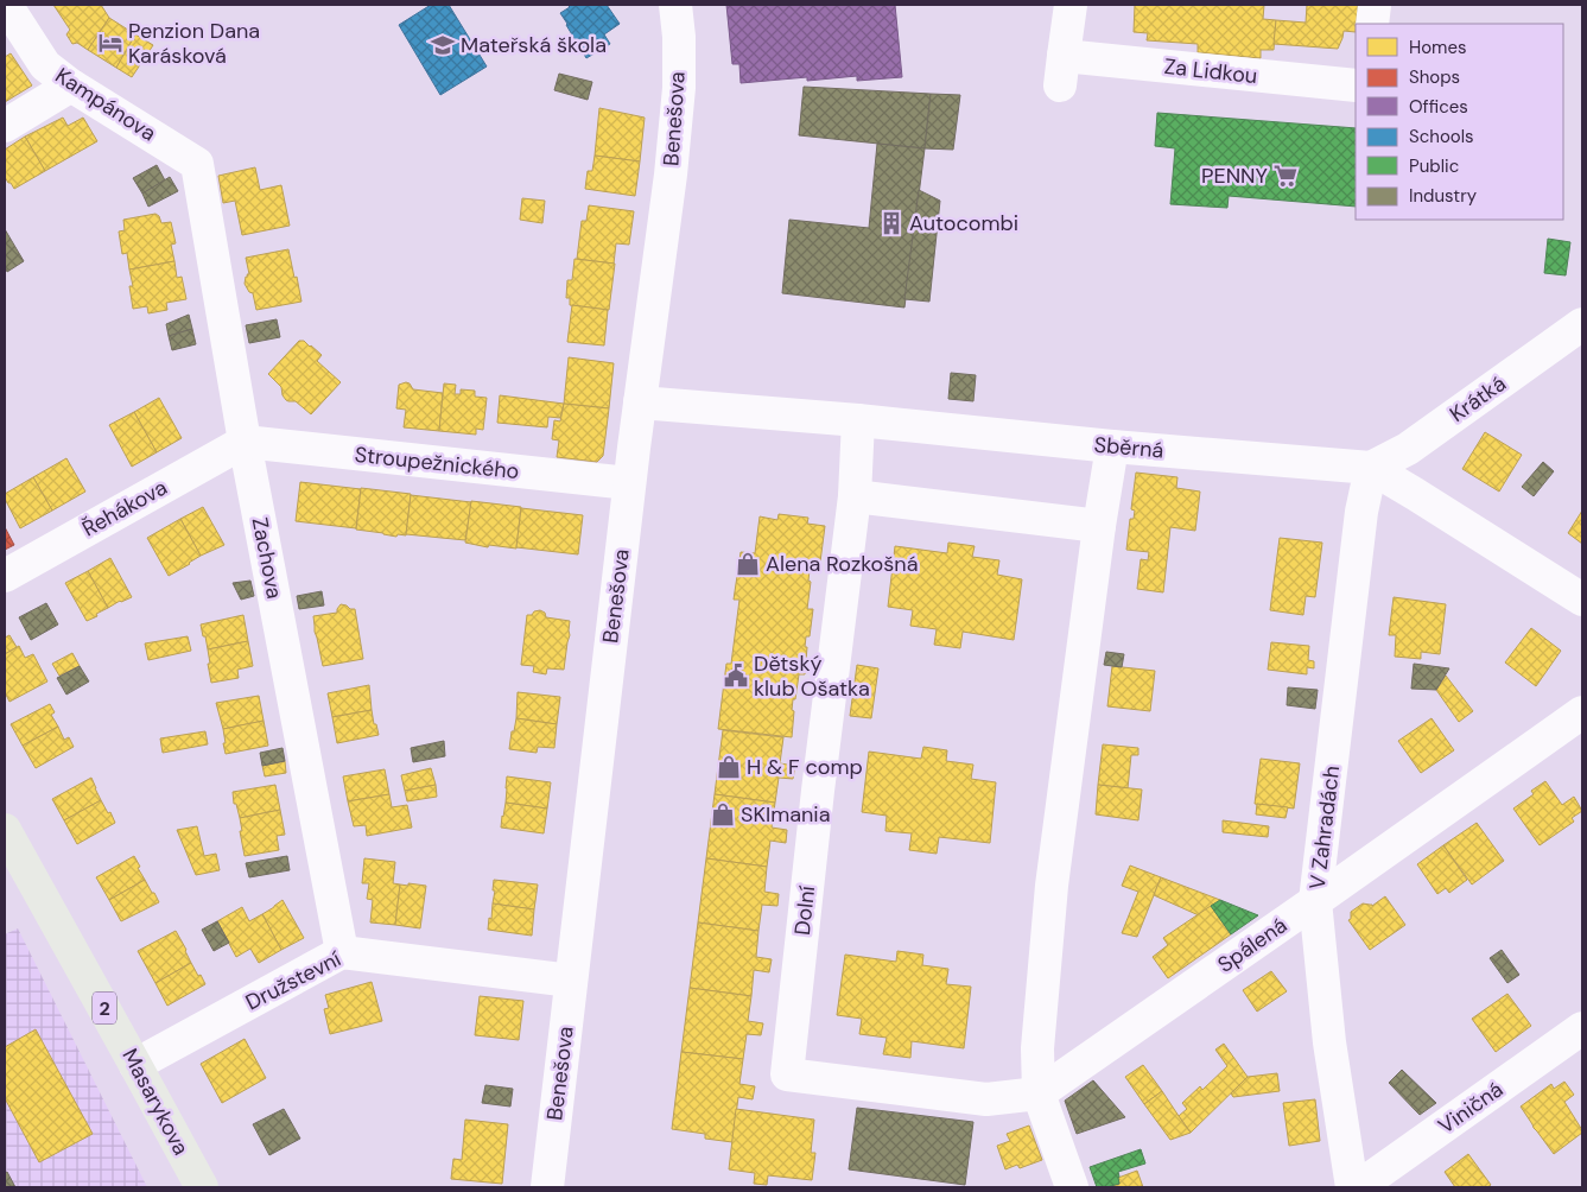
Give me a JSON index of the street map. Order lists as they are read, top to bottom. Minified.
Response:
{"streets":{"main road":["2","Masarykova"],"street":["Za Lidkou","Kampánova","Benešova","Krátká","Sběrná","Stroupežnického","Řehákova","Zachova","V Zahradách","Dolní","Spálená","Družstevní","Viničná"]},"crossings":[["Kampánova","Zachova"],["Benešova","Sběrná"],["Benešova","Stroupežnického"],["Benešova","Družstevní"],["Krátká","Sběrná"],["Krátká","V Zahradách"],["Sběrná","V Zahradách"],["Sběrná","Dolní"],["Stroupežnického","Řehákova"],["Stroupežnického","Zachova"],["Řehákova","Zachova"],["Zachova","Družstevní"],["V Zahradách","Spálená"],["Dolní","Spálená"],["Družstevní","Masarykova"]],"places":{"hotel":["Penzion Dana Karásková"],"school or university":["Mateřská škola"],"supermarket":["PENNY"],"building":["Autocombi"],"shop":["Alena Rozkošná","H & F comp","SKImania"],"public building":["Dětský klub Ošatka"]},"legend":["Homes","Shops","Offices","Schools","Public","Industry"]}
